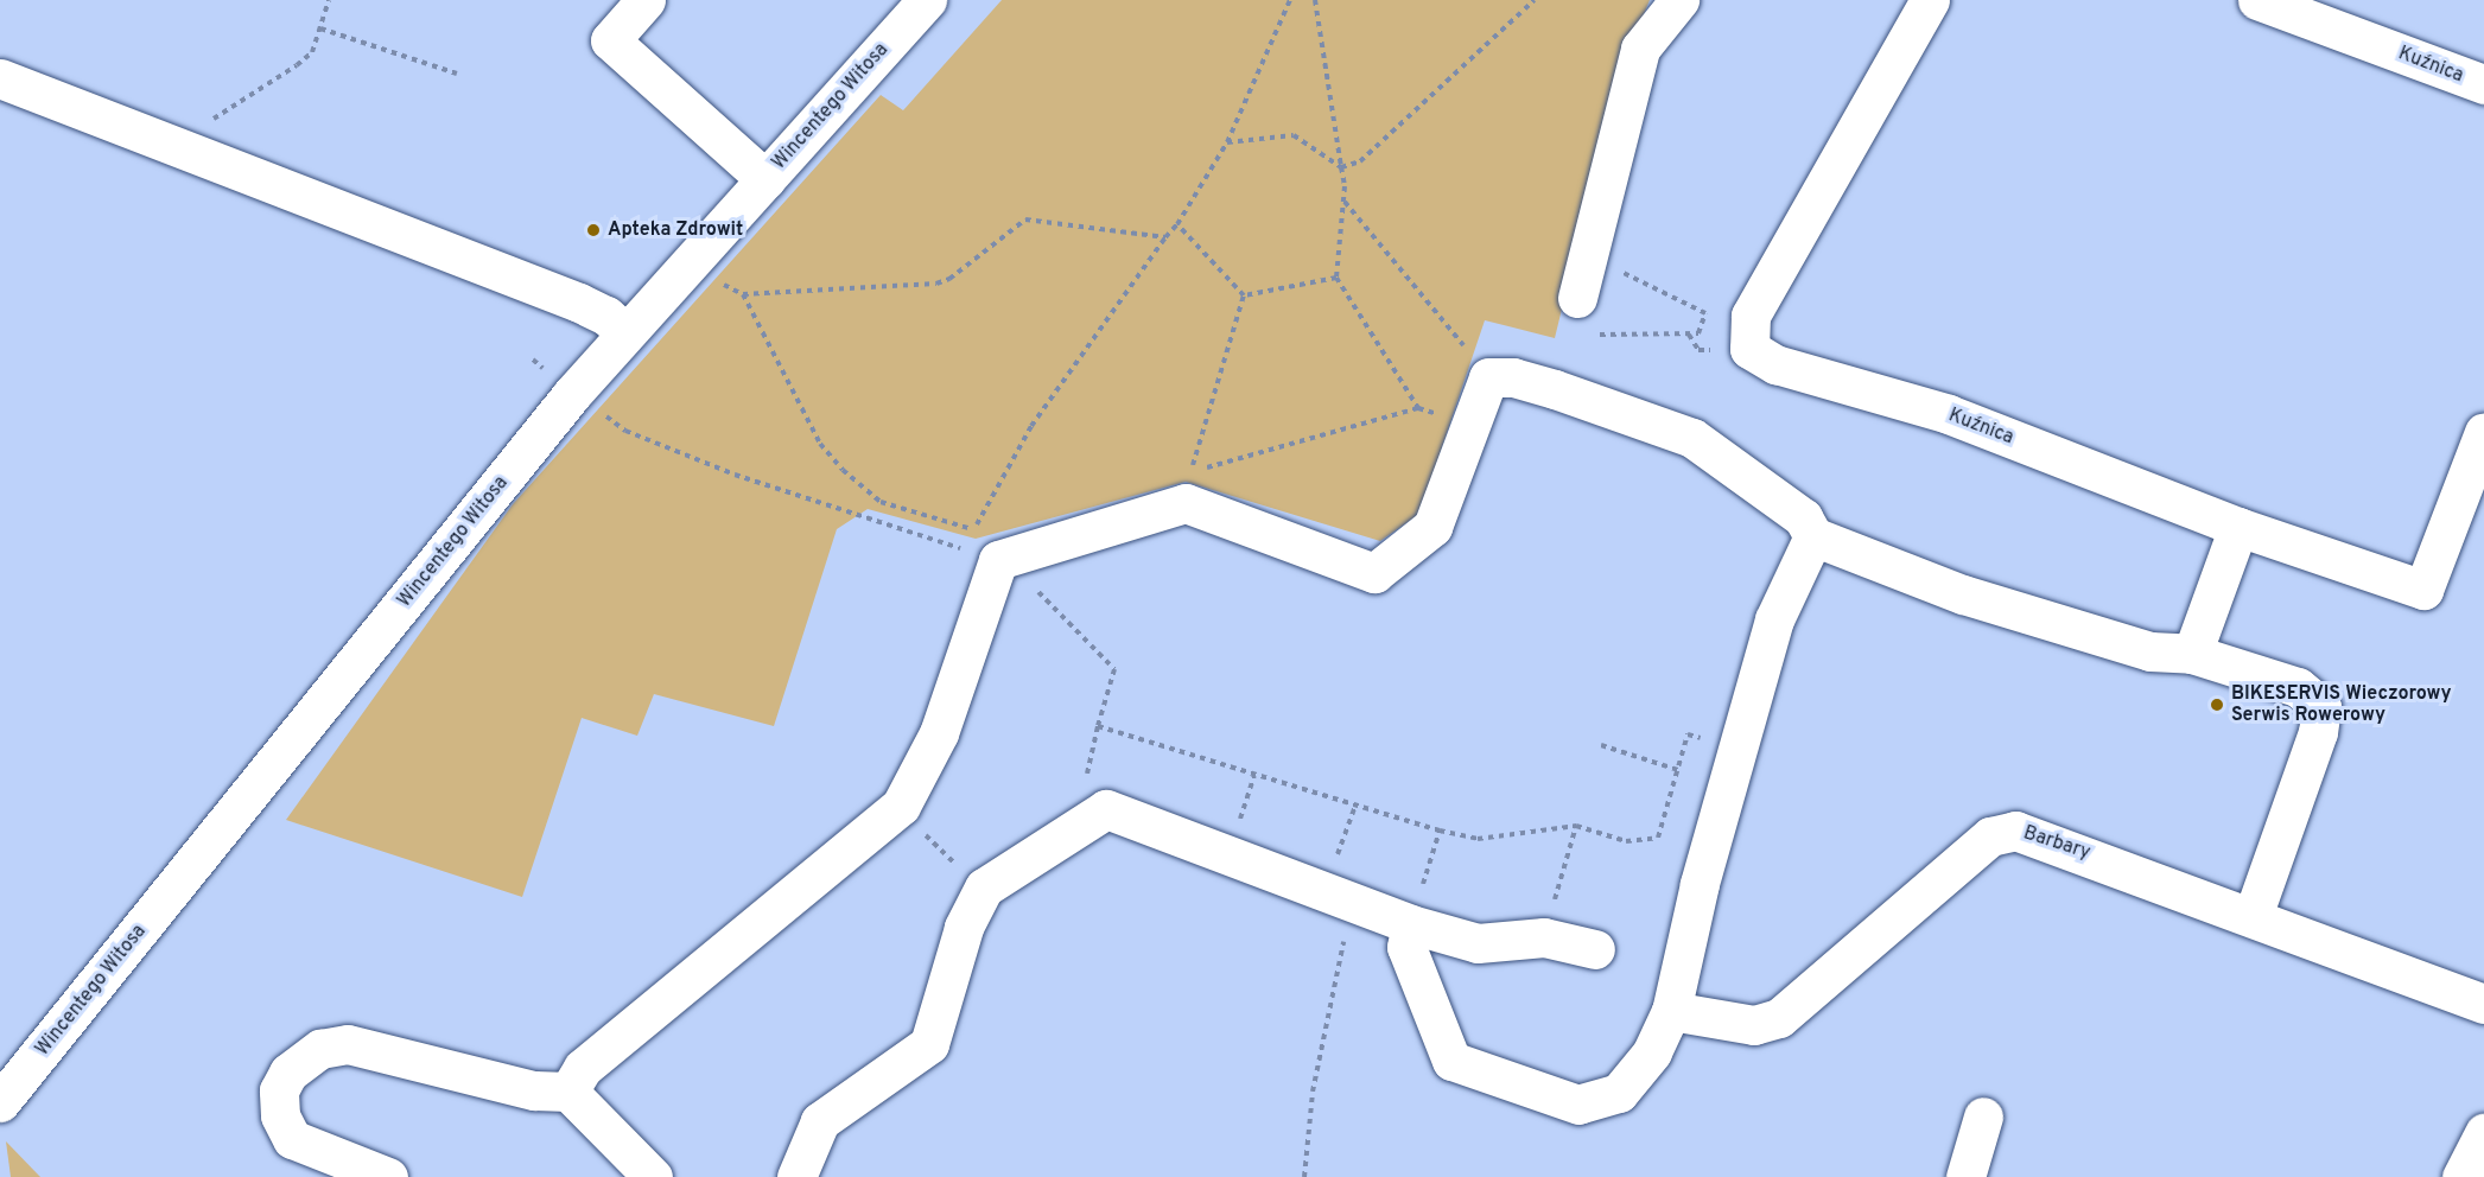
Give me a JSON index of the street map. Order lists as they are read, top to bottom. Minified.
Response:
{"streets":{"street":["Kuźnica","Wincentego Witosa","Barbary"]},"places":["Apteka Zdrowit","BIKESERVIS Wieczorowy Serwis Rowerowy"]}
